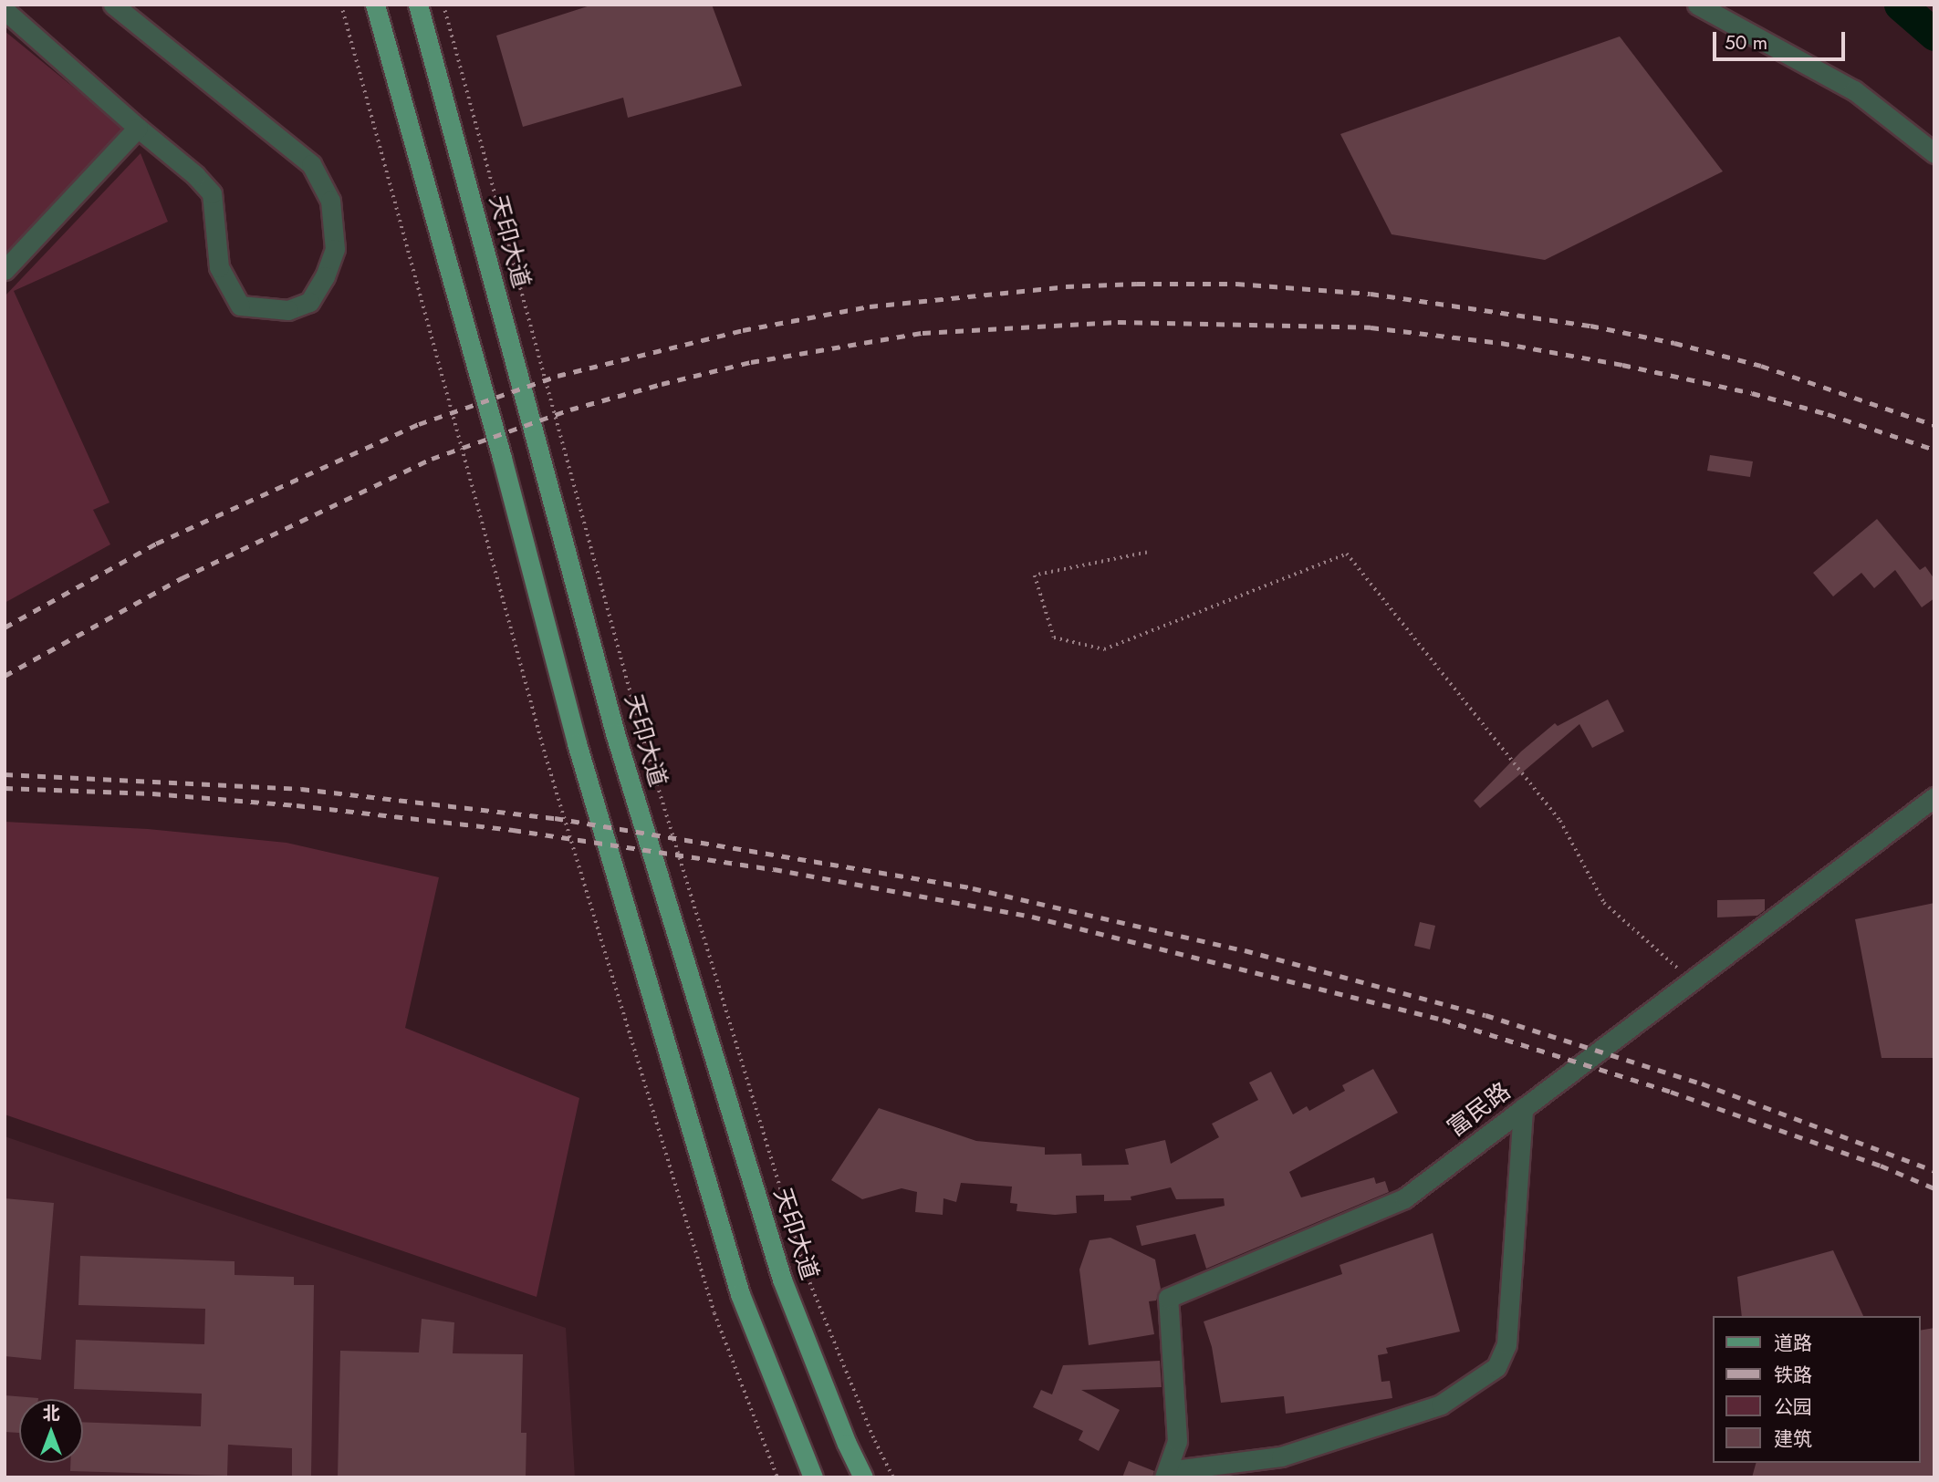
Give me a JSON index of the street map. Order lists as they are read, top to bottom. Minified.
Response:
{"streets":{"main road":["天印大道"],"street":["富民路"]},"legend":["道路","铁路","公园","建筑"],"scale_bar":"50 m","north":"top"}
